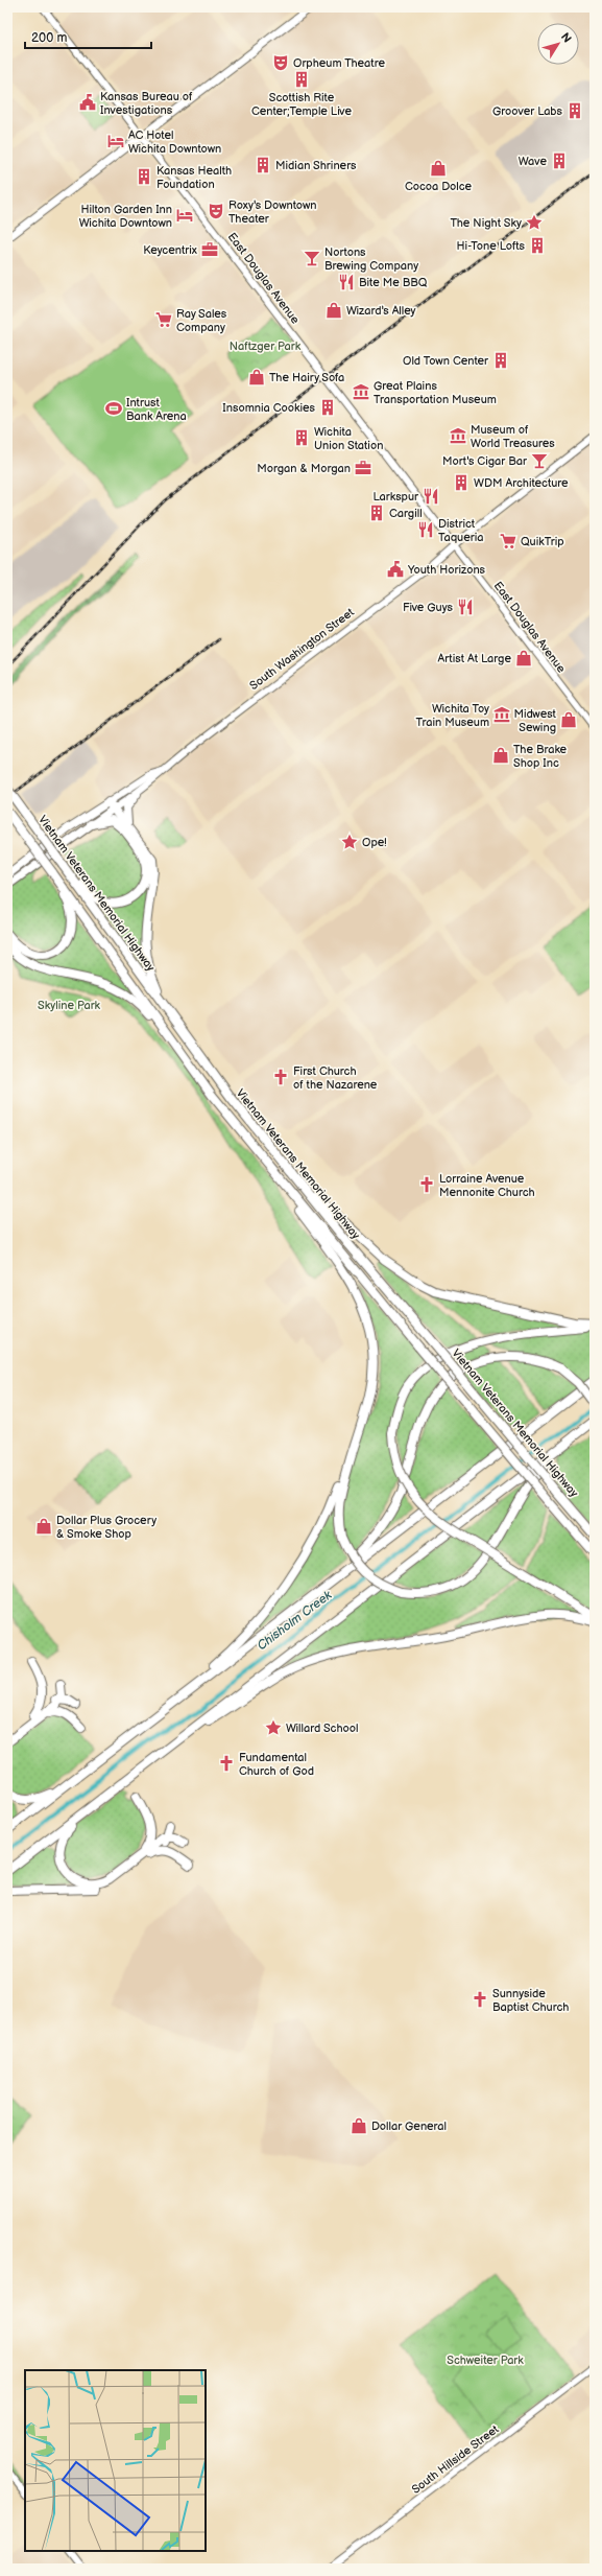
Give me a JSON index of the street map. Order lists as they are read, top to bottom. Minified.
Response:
{"streets":{"highway":["Vietnam Veterans Memorial Highway"],"main road":["East Douglas Avenue","South Washington Street","South Hillside Street"]},"crossings":[["East Douglas Avenue","South Washington Street"]],"water":["Chisholm Creek"],"parks":["Naftzger Park","Skyline Park","Schweiter Park"],"places":{"theatre":["Orpheum Theatre","Roxy's Downtown Theater"],"building":["Scottish Rite Center;Temple Live","Groover Labs","Wave","Midian Shriners","Kansas Health Foundation","Hi-Tone Lofts","Old Town Center","Insomnia Cookies","Wichita Union Station","WDM Architecture","Cargill"],"public building":["Kansas Bureau of Investigations","Youth Horizons"],"hotel":["AC Hotel Wichita Downtown","Hilton Garden Inn Wichita Downtown"],"shop":["Cocoa Dolce","Wizard's Alley","The Hairy Sofa","Artist At Large","Midwest Sewing","The Brake Shop Inc","Dollar Plus Grocery & Smoke Shop","Dollar General"],"place":["The Night Sky","Ope!","Willard School"],"office":["Keycentrix","Morgan & Morgan"],"bar":["Nortons Brewing Company","Mort's Cigar Bar"],"restaurant":["Bite Me BBQ","Larkspur","District Taqueria","Five Guys"],"supermarket":["Ray Sales Company","QuikTrip"],"museum":["Great Plains Transportation Museum","Museum of World Treasures","Wichita Toy Train Museum"],"sports":["Intrust Bank Arena"],"church":["First Church of the Nazarene","Lorraine Avenue Mennonite Church","Fundamental Church of God","Sunnyside Baptist Church"]},"scale_bar":"200 m","north":"top right"}
